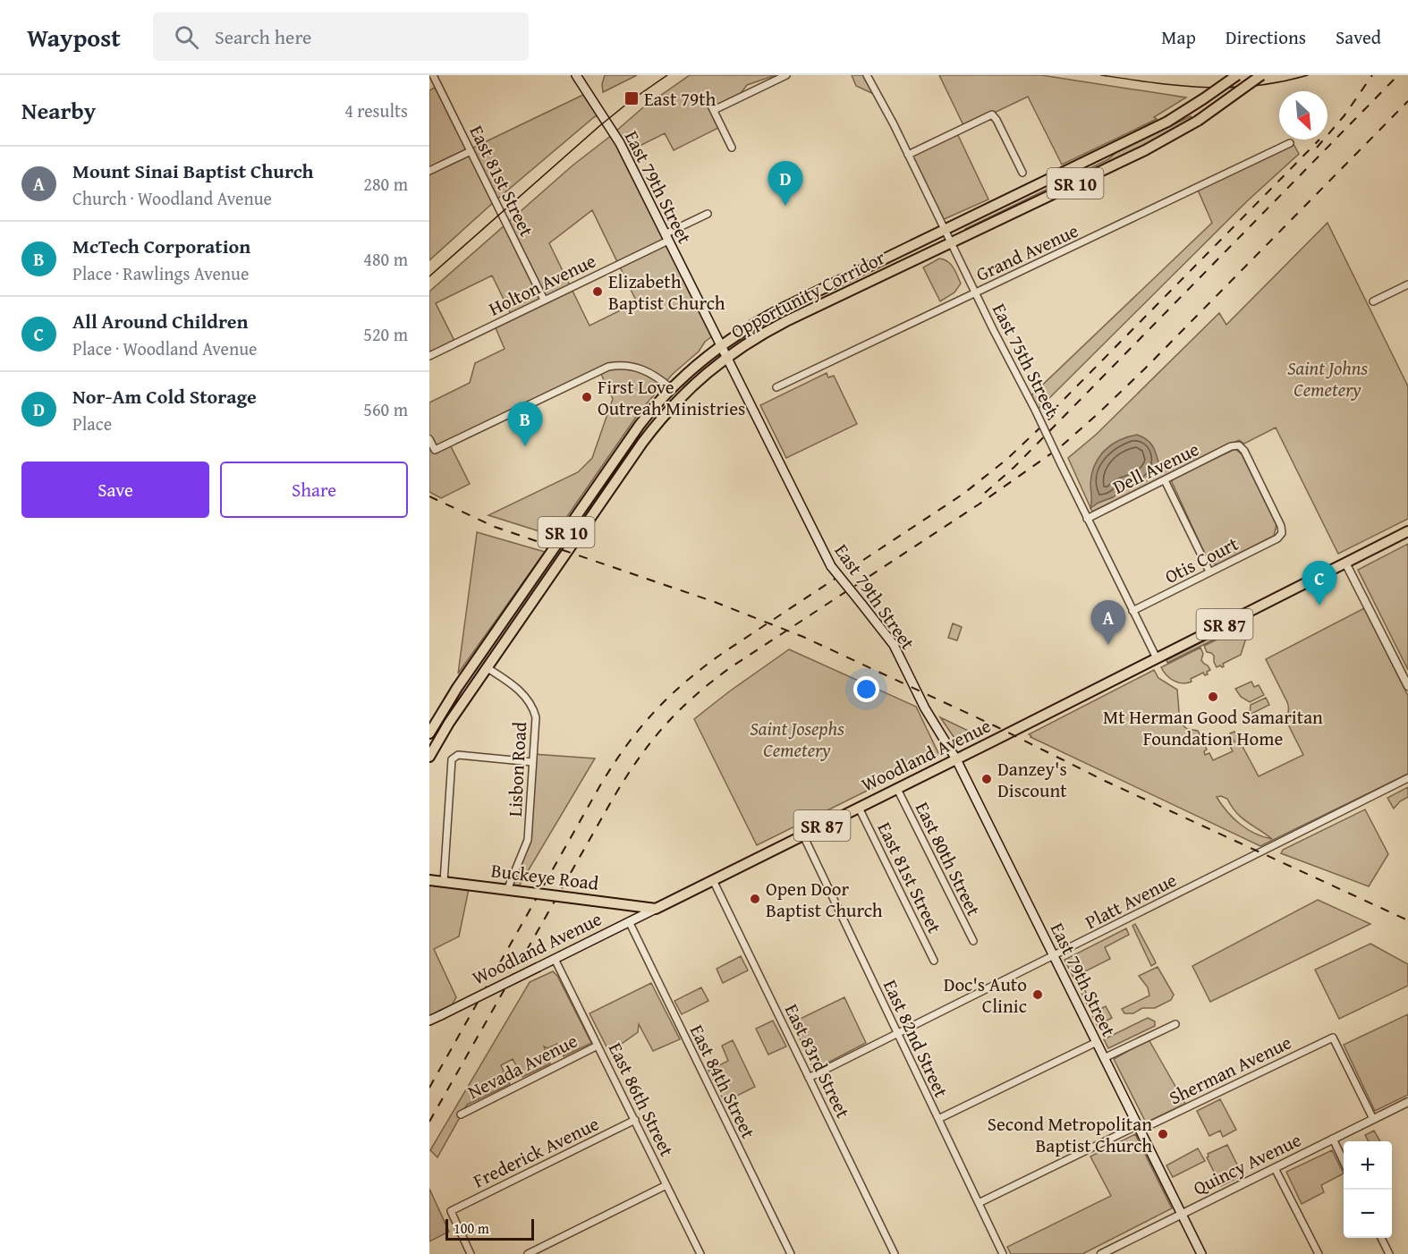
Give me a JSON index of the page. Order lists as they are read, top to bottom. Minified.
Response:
{"streets":{"main road":["SR 10","East 79th Street","Opportunity Corridor","SR 87","Woodland Avenue","Buckeye Road"],"street":["East 81st Street","Grand Avenue","Holton Avenue","East 75th Street","Dell Avenue","Otis Court","Lisbon Road","East 80th Street","Platt Avenue","East 82nd Street","East 83rd Street","Nevada Avenue","Sherman Avenue","East 84th Street","East 86th Street","Frederick Avenue","Quincy Avenue"]},"crossings":[["East 81st Street","Holton Avenue"],["East 81st Street","Woodland Avenue"],["East 79th Street","Holton Avenue"],["East 79th Street","Opportunity Corridor"],["East 79th Street","Woodland Avenue"],["East 79th Street","Platt Avenue"],["East 79th Street","Sherman Avenue"],["East 79th Street","Quincy Avenue"],["Grand Avenue","East 75th Street"],["Opportunity Corridor","East 75th Street"],["Opportunity Corridor","Lisbon Road"],["East 75th Street","Dell Avenue"],["East 75th Street","Otis Court"],["East 75th Street","Woodland Avenue"],["Dell Avenue","Otis Court"],["Woodland Avenue","East 80th Street"],["Woodland Avenue","Buckeye Road"],["Woodland Avenue","East 82nd Street"],["Woodland Avenue","East 83rd Street"],["Woodland Avenue","East 84th Street"],["Woodland Avenue","East 86th Street"],["Lisbon Road","Buckeye Road"],["Platt Avenue","East 82nd Street"],["Platt Avenue","East 83rd Street"],["East 82nd Street","Sherman Avenue"],["Nevada Avenue","East 86th Street"],["Sherman Avenue","Quincy Avenue"],["East 86th Street","Frederick Avenue"]],"parks":["Saint Johns Cemetery","Saint Josephs Cemetery"],"places":{"transit":["East 79th"],"other":["Elizabeth Baptist Church","First Love Outreah Ministries","Mt Herman Good Samaritan Foundation Home","Danzey's Discount","Open Door Baptist Church","Doc's Auto Clinic","Second Metropolitan Baptist Church"]},"scale_bar":"100 m","north":"bottom right","page":{"header":"Waypost","search":"Search here","nav":["Map","Directions","Saved"],"heading":["Nearby","4 results"],"list":[{"mark":"A","name":"Mount Sinai Baptist Church","note":"Church · Woodland Avenue","value":"280 m"},{"mark":"B","name":"McTech Corporation","note":"Place · Rawlings Avenue","value":"480 m"},{"mark":"C","name":"All Around Children","note":"Place · Woodland Avenue","value":"520 m"},{"mark":"D","name":"Nor-Am Cold Storage","note":"Place","value":"560 m"}],"pins":["D","B","C","A"],"buttons":["Save","Share"],"map_buttons":["+","−"],"scale":"100 m"}}
